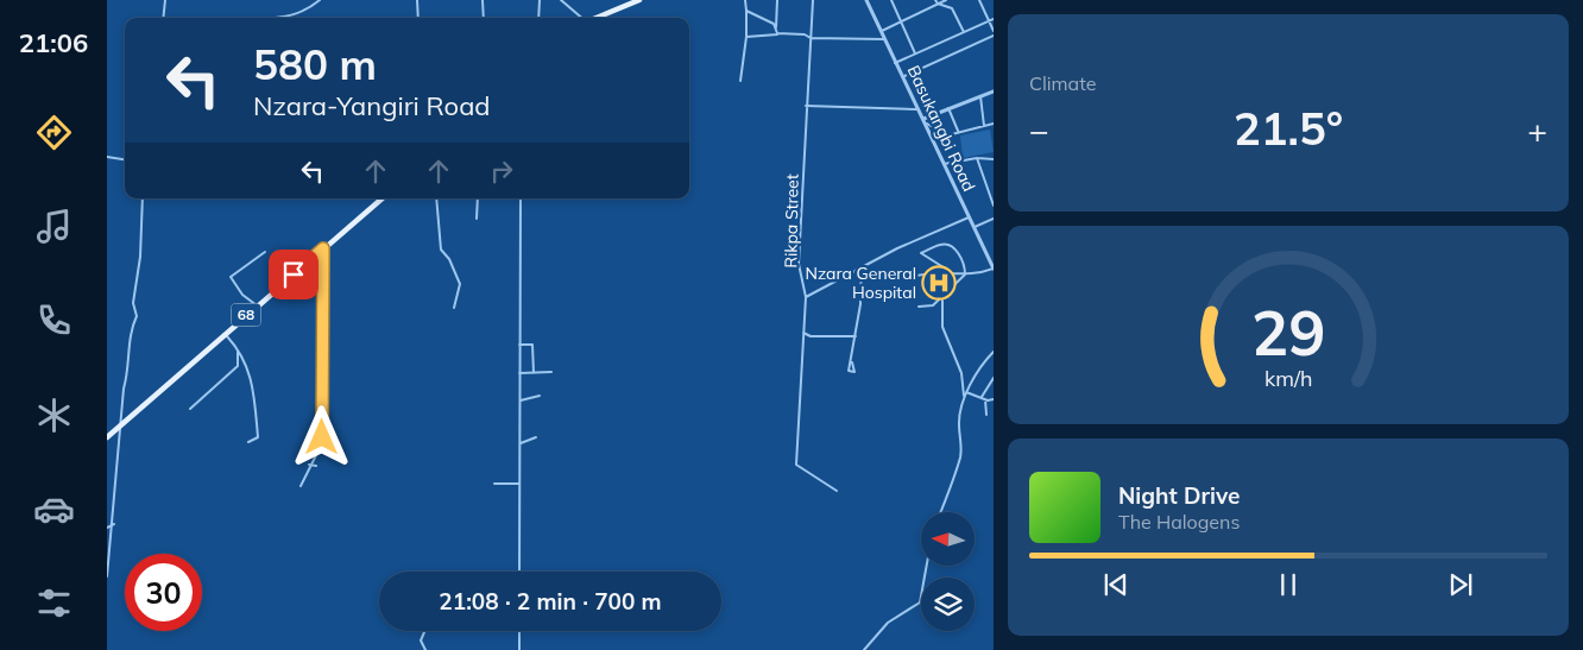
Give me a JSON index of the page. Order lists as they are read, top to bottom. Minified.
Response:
{"streets":{"main road":["68"],"street":["Basukangbi Road","Rikpa Street"]},"places":{"hospital":["Nzara General Hospital"]},"north":"left","page":{"tabs":"21:06","tile":"Climate","turn":["580 m","Nzara-Yangiri Road"],"heat":["−","21.5°","+"],"song":["Night Drive","The Halogens"],"limit":"30","trip":"21:08 · 2 min · 700 m","gauge":["29","km/h"]}}
